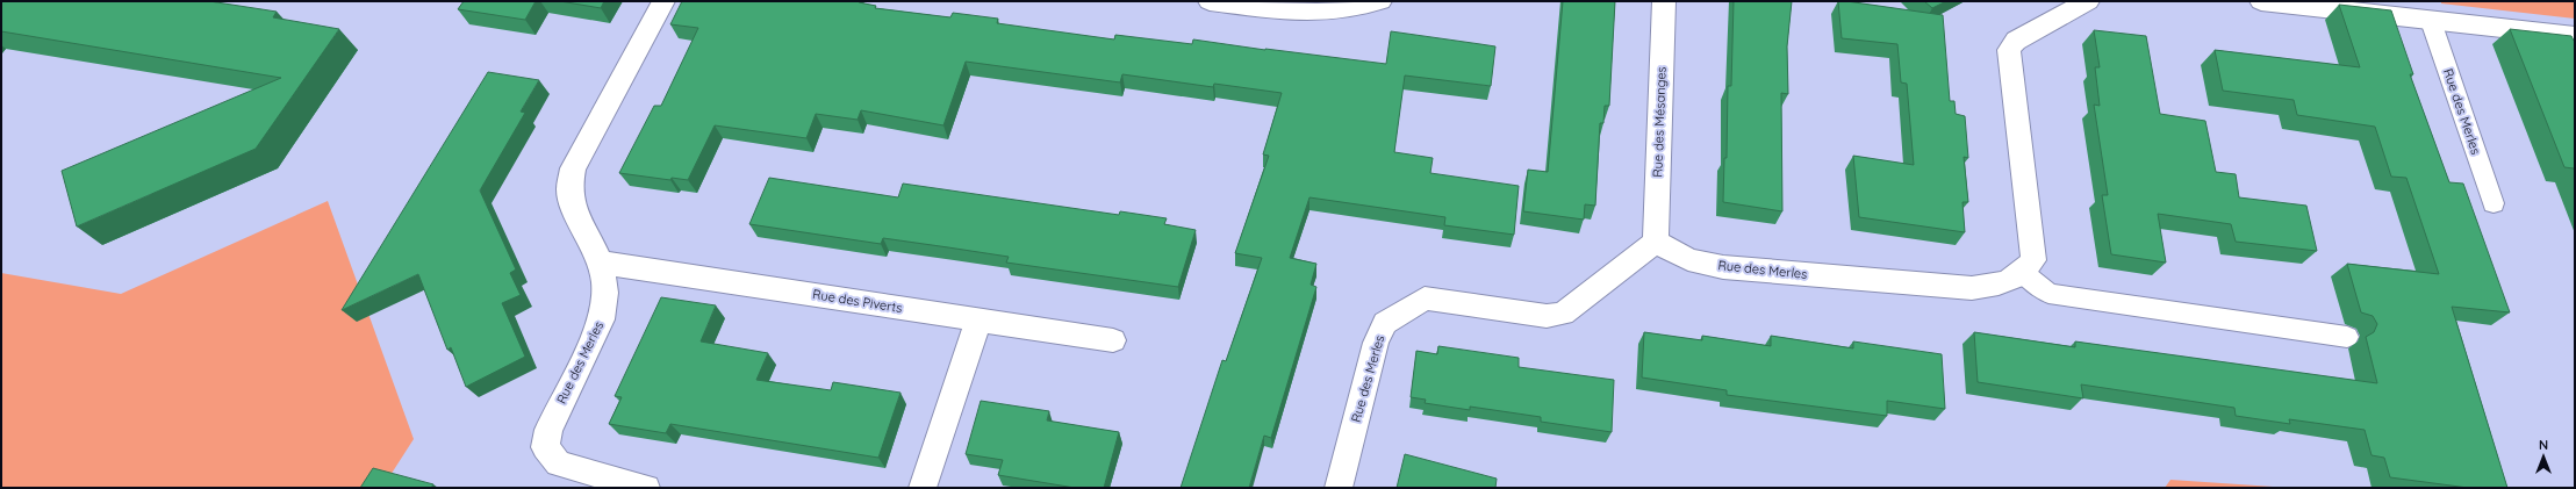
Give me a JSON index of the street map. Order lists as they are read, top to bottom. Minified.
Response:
{"streets":{"street":["Rue des Merles","Rue des Mésanges","Rue des Piverts"]},"crossings":[["Rue des Merles","Rue des Mésanges"],["Rue des Merles","Rue des Piverts"]],"north":"top"}
